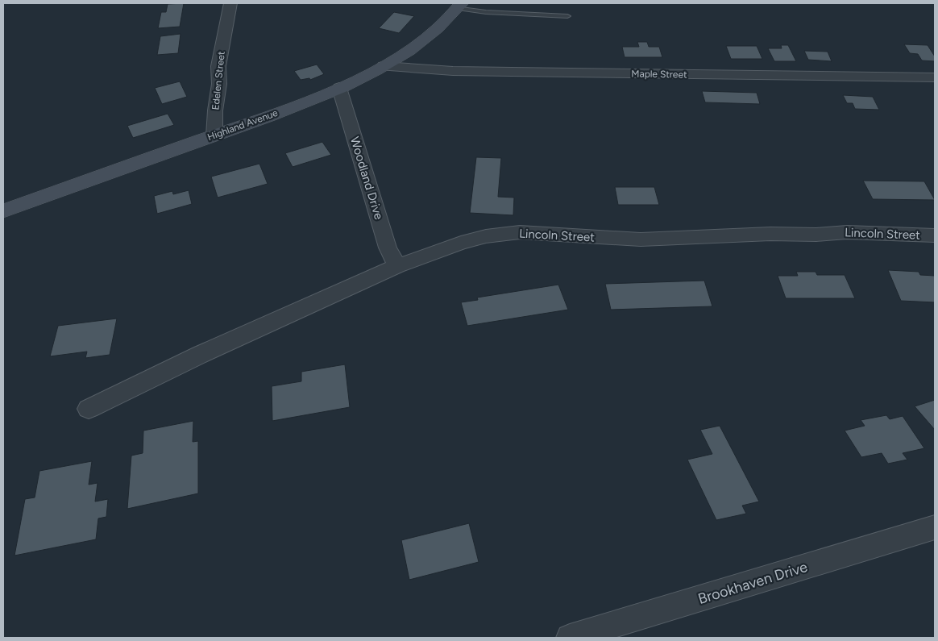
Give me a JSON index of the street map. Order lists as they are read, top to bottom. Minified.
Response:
{"streets":{"main road":["Highland Avenue"],"street":["Maple Street","Edelen Street","Woodland Drive","Lincoln Street","Brookhaven Drive"]},"crossings":[["Maple Street","Highland Avenue"],["Edelen Street","Highland Avenue"],["Highland Avenue","Woodland Drive"],["Woodland Drive","Lincoln Street"]]}
